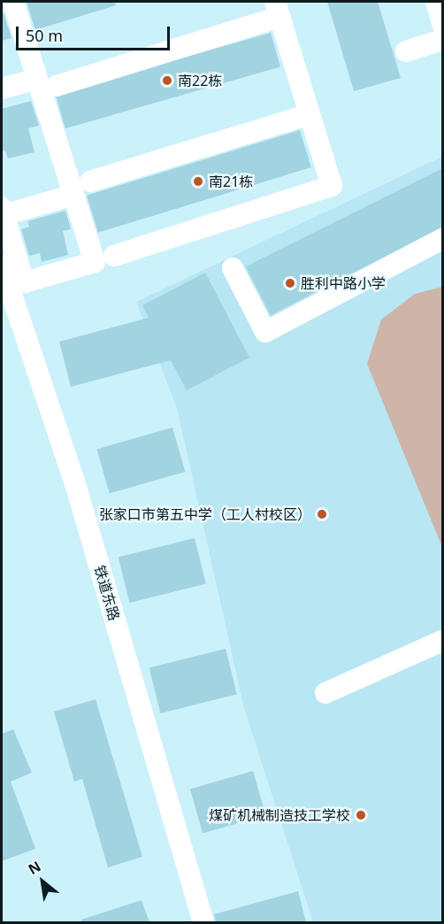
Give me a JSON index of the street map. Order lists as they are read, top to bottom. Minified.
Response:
{"streets":{"street":["铁道东路"]},"places":["南22栋","南21栋","胜利中路小学","张家口市第五中学（工人村校区）","煤矿机械制造技工学校"],"scale_bar":"50 m","north":"top left"}
